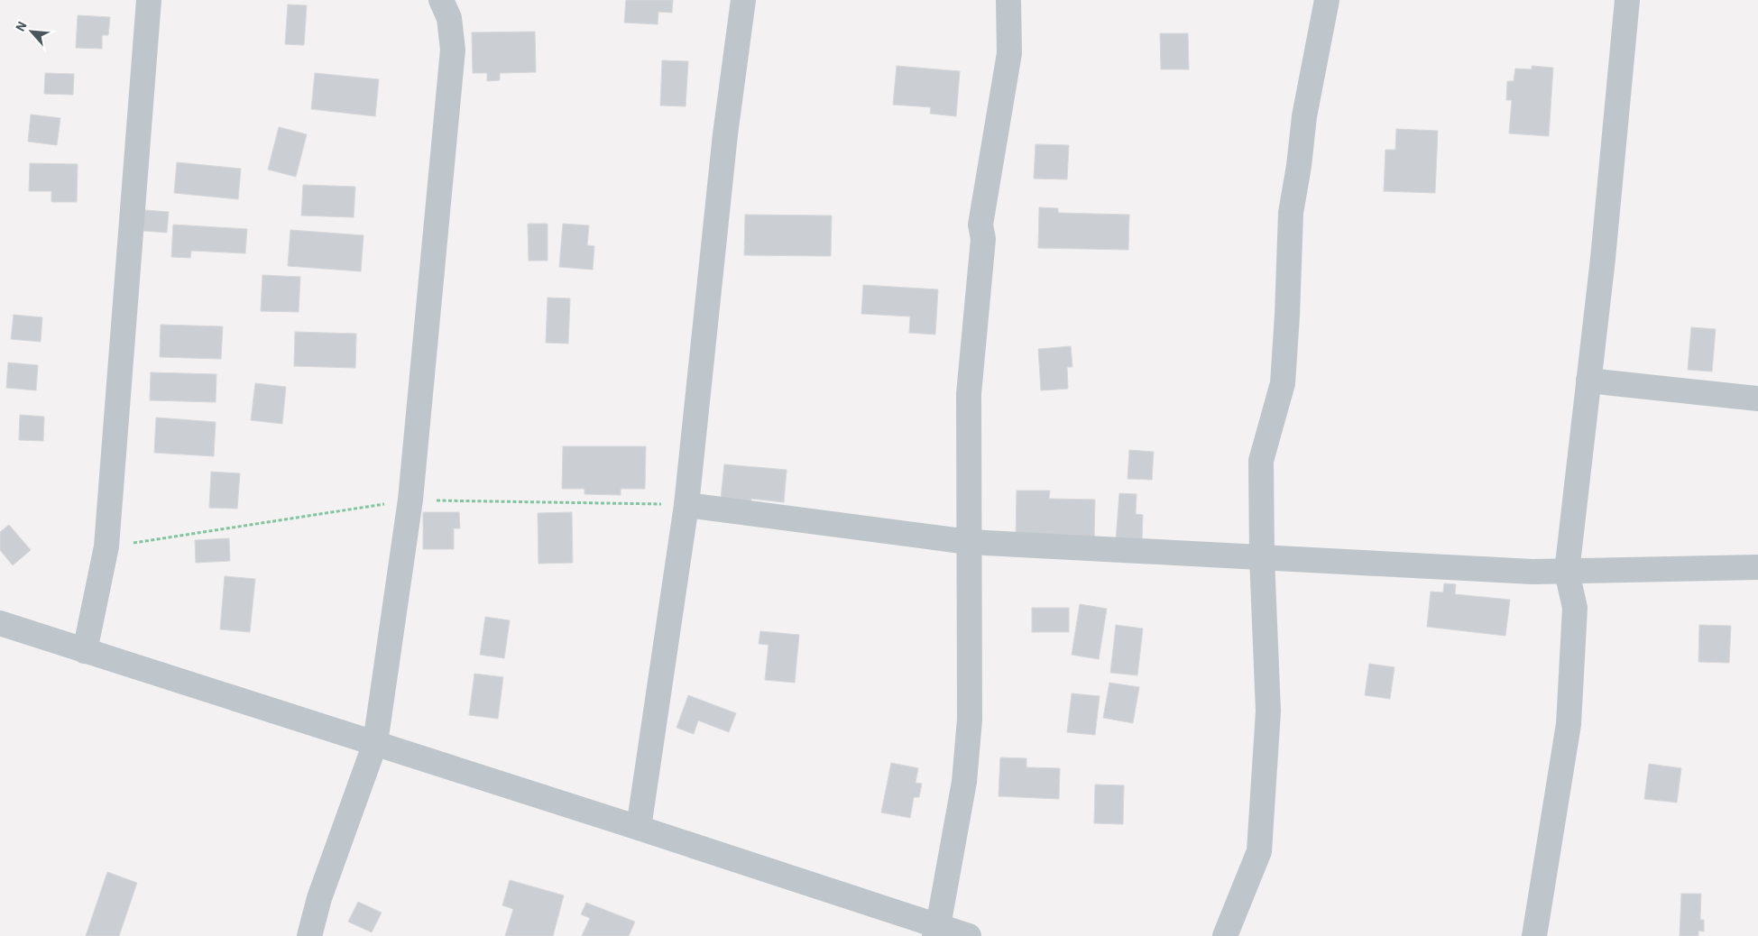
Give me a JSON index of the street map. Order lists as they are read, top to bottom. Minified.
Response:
{"north":"top left"}
